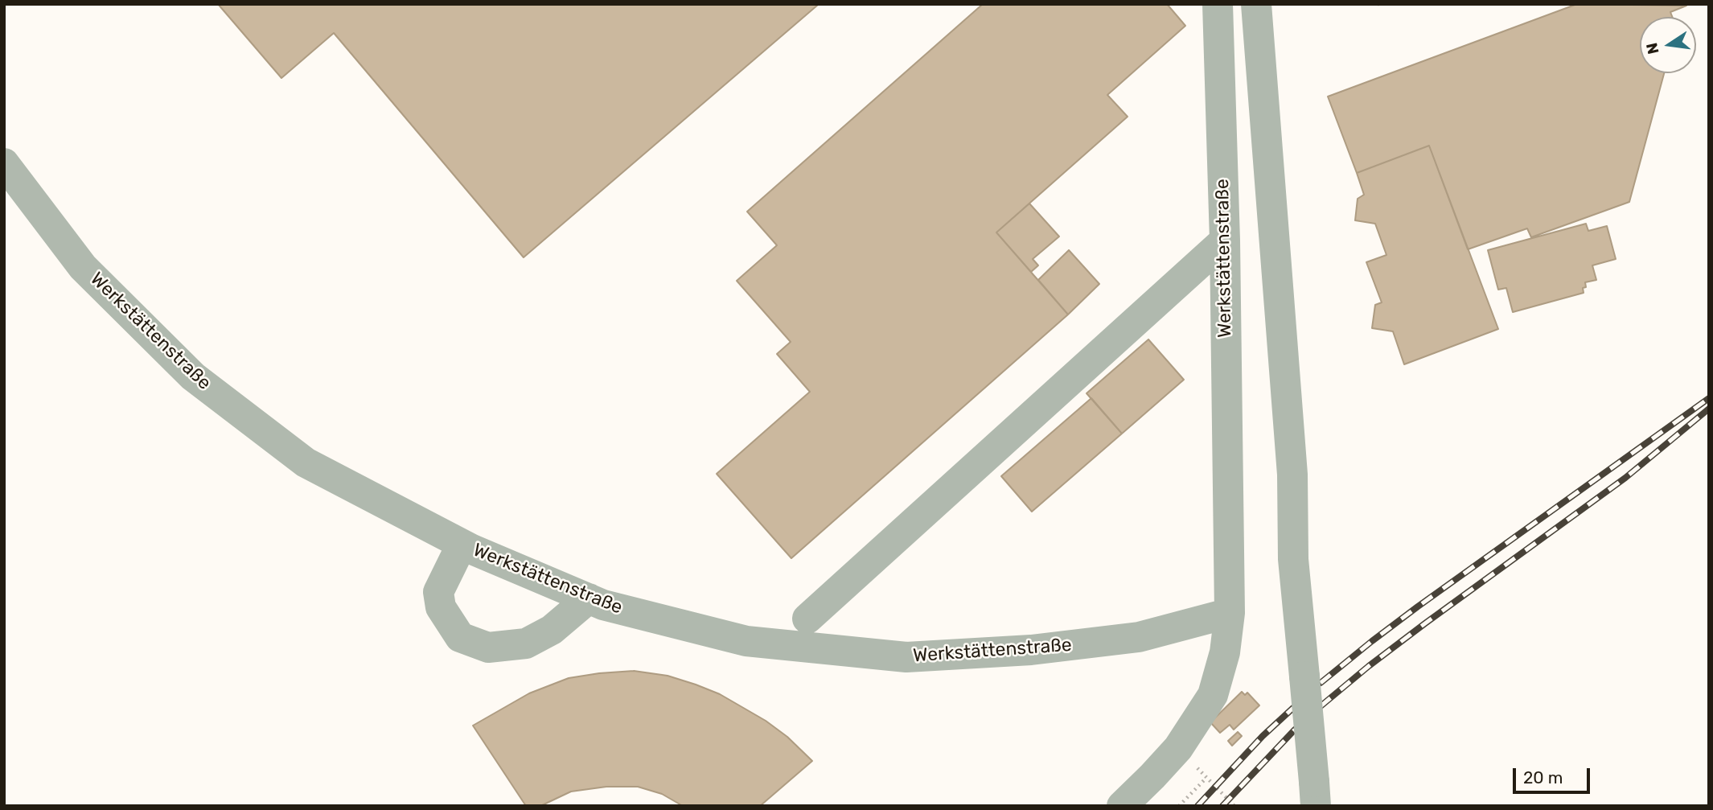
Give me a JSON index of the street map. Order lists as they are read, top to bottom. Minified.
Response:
{"streets":{"street":["Werkstättenstraße"]},"scale_bar":"20 m","north":"left"}
